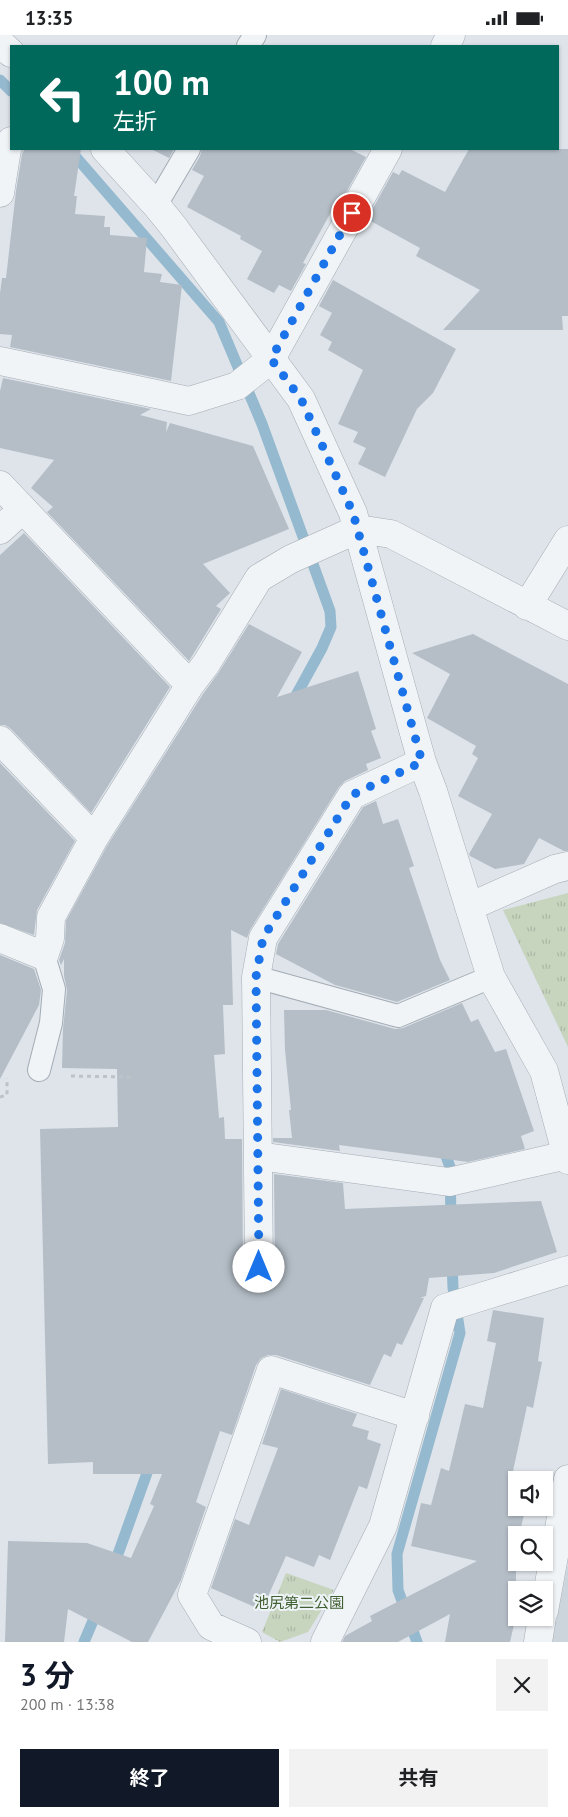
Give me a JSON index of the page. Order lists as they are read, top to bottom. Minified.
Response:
{"parks":["池尻第二公園"],"page":{"status":"13:35","turn":["100 m","左折"],"heading":["3 分","200 m · 13:38"],"buttons":["終了","共有"]}}
